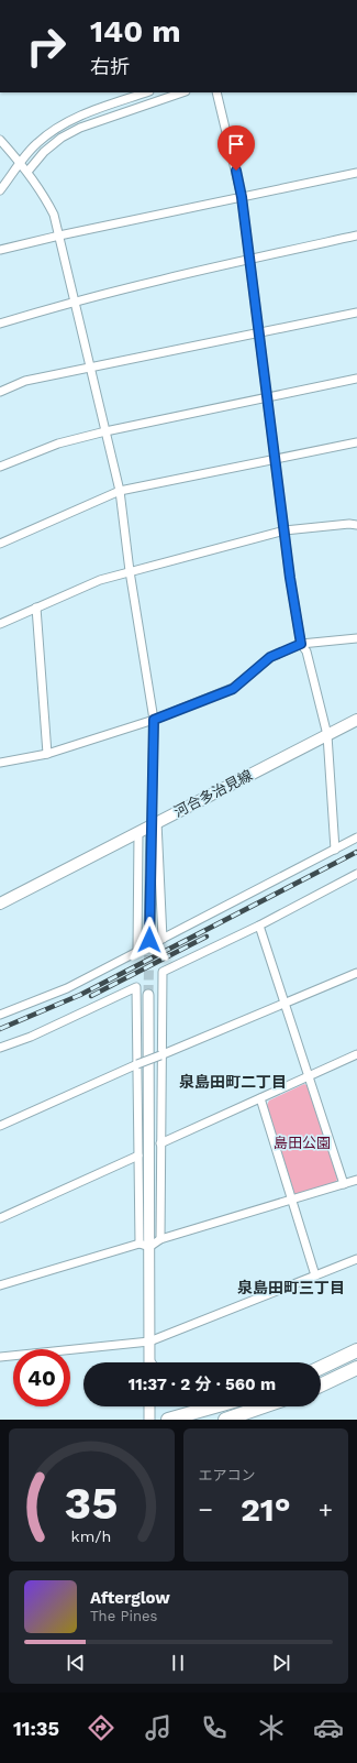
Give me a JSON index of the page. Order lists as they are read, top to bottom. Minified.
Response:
{"streets":{"main road":["河合多治見線"]},"districts":["泉島田町二丁目","泉島田町三丁目"],"parks":["島田公園"],"page":{"turn":["140 m","右折"],"limit":"40","trip":"11:37 · 2 分 · 560 m","tile":"エアコン","heat":["−","21°","+"],"song":["Afterglow","The Pines"],"tabs":"11:35","gauge":["35","km/h"]}}
